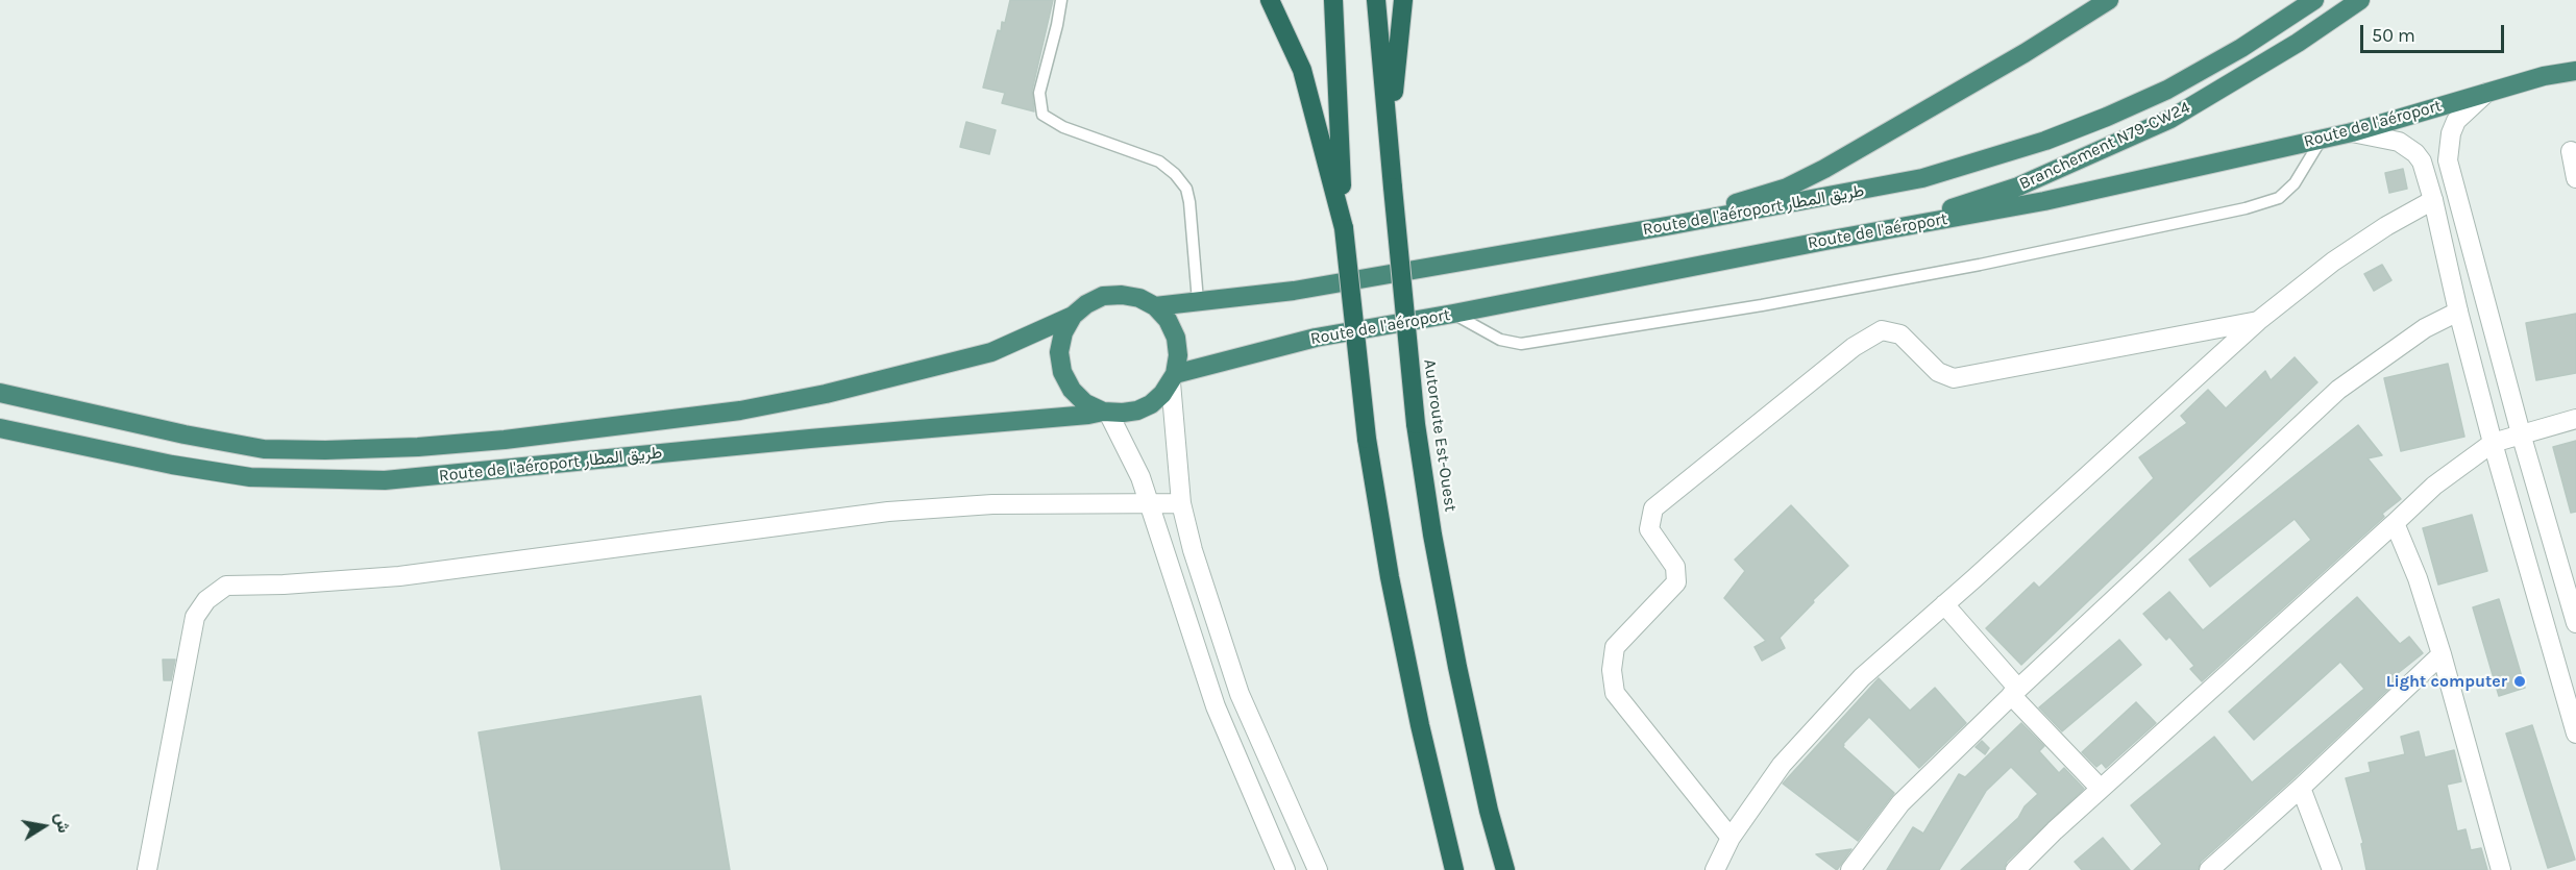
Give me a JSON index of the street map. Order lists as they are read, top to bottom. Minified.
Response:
{"streets":{"highway":["Route de l'aéroport","Branchement N79-CW24","Route de l'aéroport طريق المطار","Autoroute Est-Ouest"]},"crossings":[["Route de l'aéroport","Branchement N79-CW24"],["Route de l'aéroport","Route de l'aéroport طريق المطار"]],"places":["Light computer"],"scale_bar":"50 m","north":"right"}
